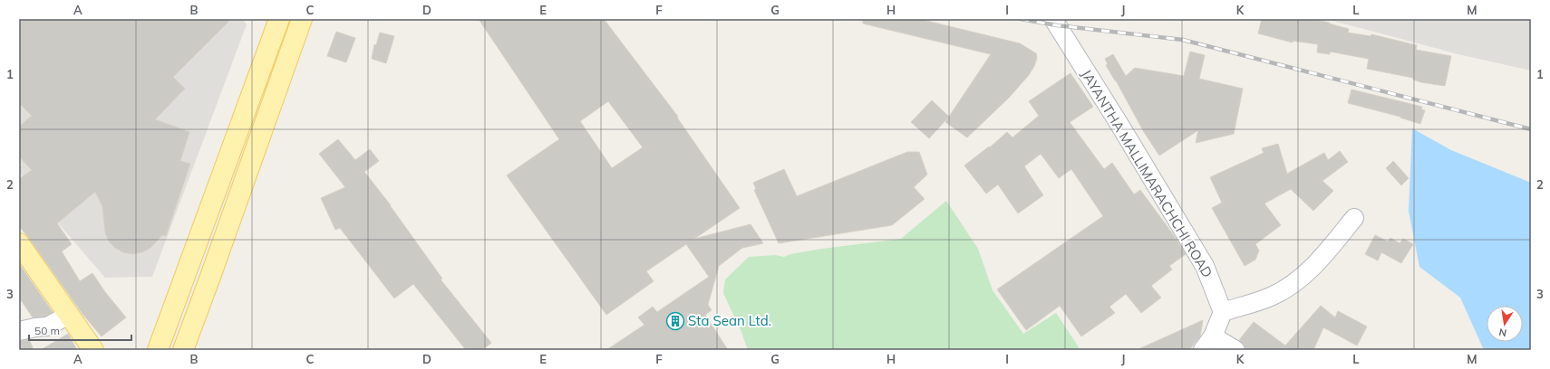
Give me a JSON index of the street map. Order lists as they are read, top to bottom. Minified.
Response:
{"streets":{"street":["JAYANTHA MALLIMARACHCHI ROAD"]},"places":{"building":["Sta Sean Ltd."]},"scale_bar":"50 m","north":"bottom","grid":{"columns":["A","B","C","D","E","F","G","H","I","J","K","L","M"],"rows":["1","2","3"]}}
